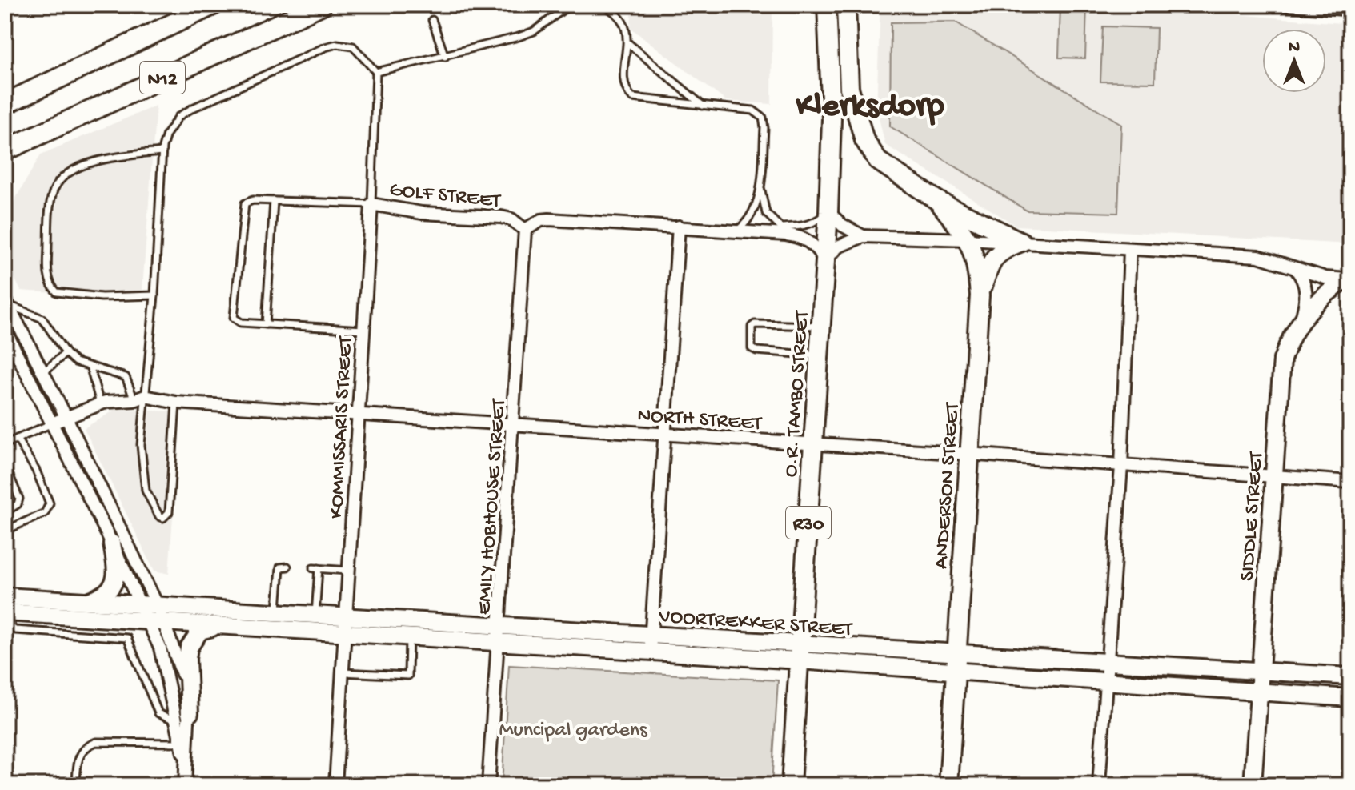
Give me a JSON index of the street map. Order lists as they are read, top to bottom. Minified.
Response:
{"streets":{"highway":["N12"],"main road":["O.R. TAMBO STREET","ANDERSON STREET","R30"],"street":["GOLF STREET","NORTH STREET","KOMMISSARIS STREET","EMILY HOBHOUSE STREET","SIDDLE STREET","VOORTREKKER STREET"]},"crossings":[["GOLF STREET","KOMMISSARIS STREET"],["GOLF STREET","EMILY HOBHOUSE STREET"],["O.R. TAMBO STREET","NORTH STREET"],["O.R. TAMBO STREET","VOORTREKKER STREET"],["NORTH STREET","KOMMISSARIS STREET"],["NORTH STREET","ANDERSON STREET"],["NORTH STREET","EMILY HOBHOUSE STREET"],["NORTH STREET","SIDDLE STREET"],["KOMMISSARIS STREET","VOORTREKKER STREET"],["ANDERSON STREET","VOORTREKKER STREET"],["EMILY HOBHOUSE STREET","VOORTREKKER STREET"],["SIDDLE STREET","VOORTREKKER STREET"]],"districts":["Klerksdorp"],"parks":["Muncipal gardens"],"north":"top"}
